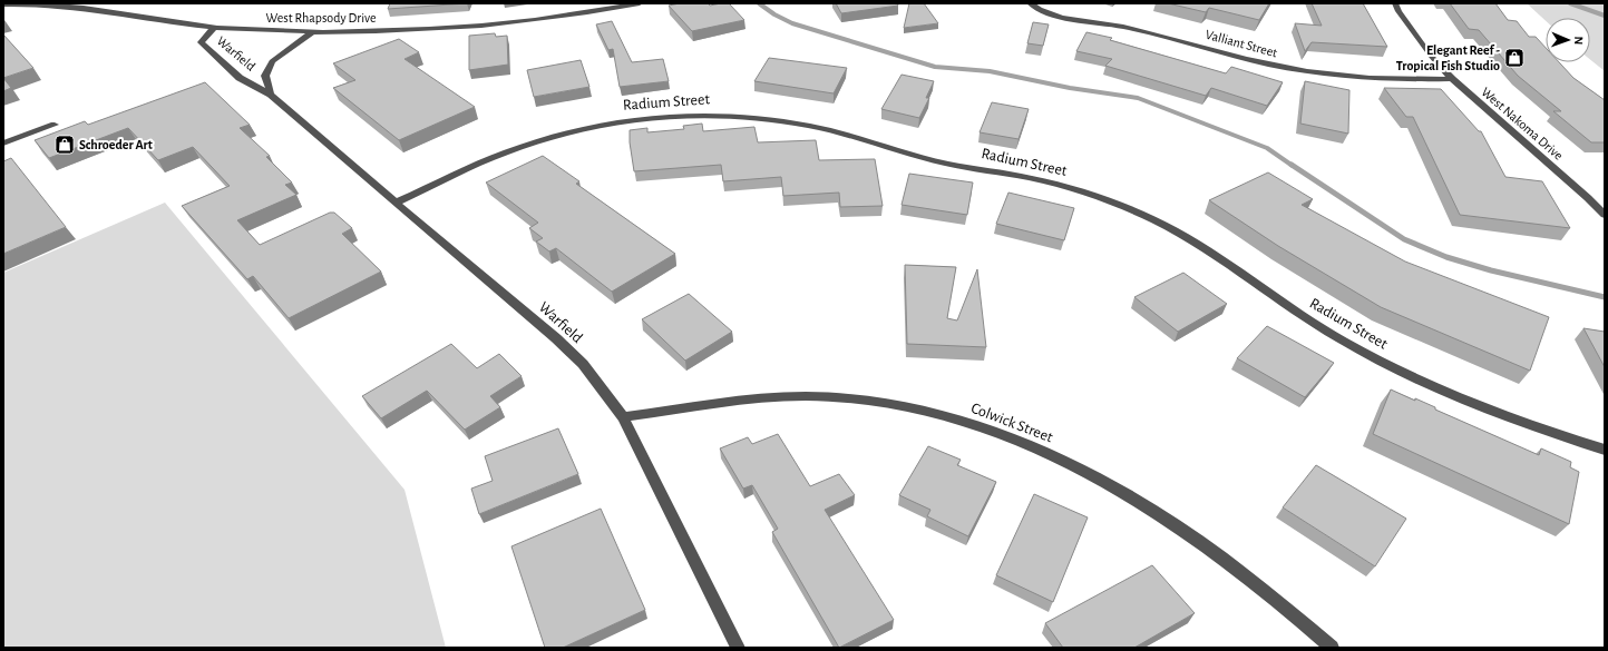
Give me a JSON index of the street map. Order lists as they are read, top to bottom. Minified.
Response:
{"streets":{"street":["West Rhapsody Drive","Valliant Street","Warfield","Radium Street","West Nakoma Drive","Colwick Street"]},"crossings":[["West Rhapsody Drive","Warfield"],["Valliant Street","West Nakoma Drive"],["Warfield","Radium Street"],["Warfield","Colwick Street"]],"places":{"shop":["Elegant Reef - Tropical Fish Studio","Schroeder Art"]},"north":"right"}
